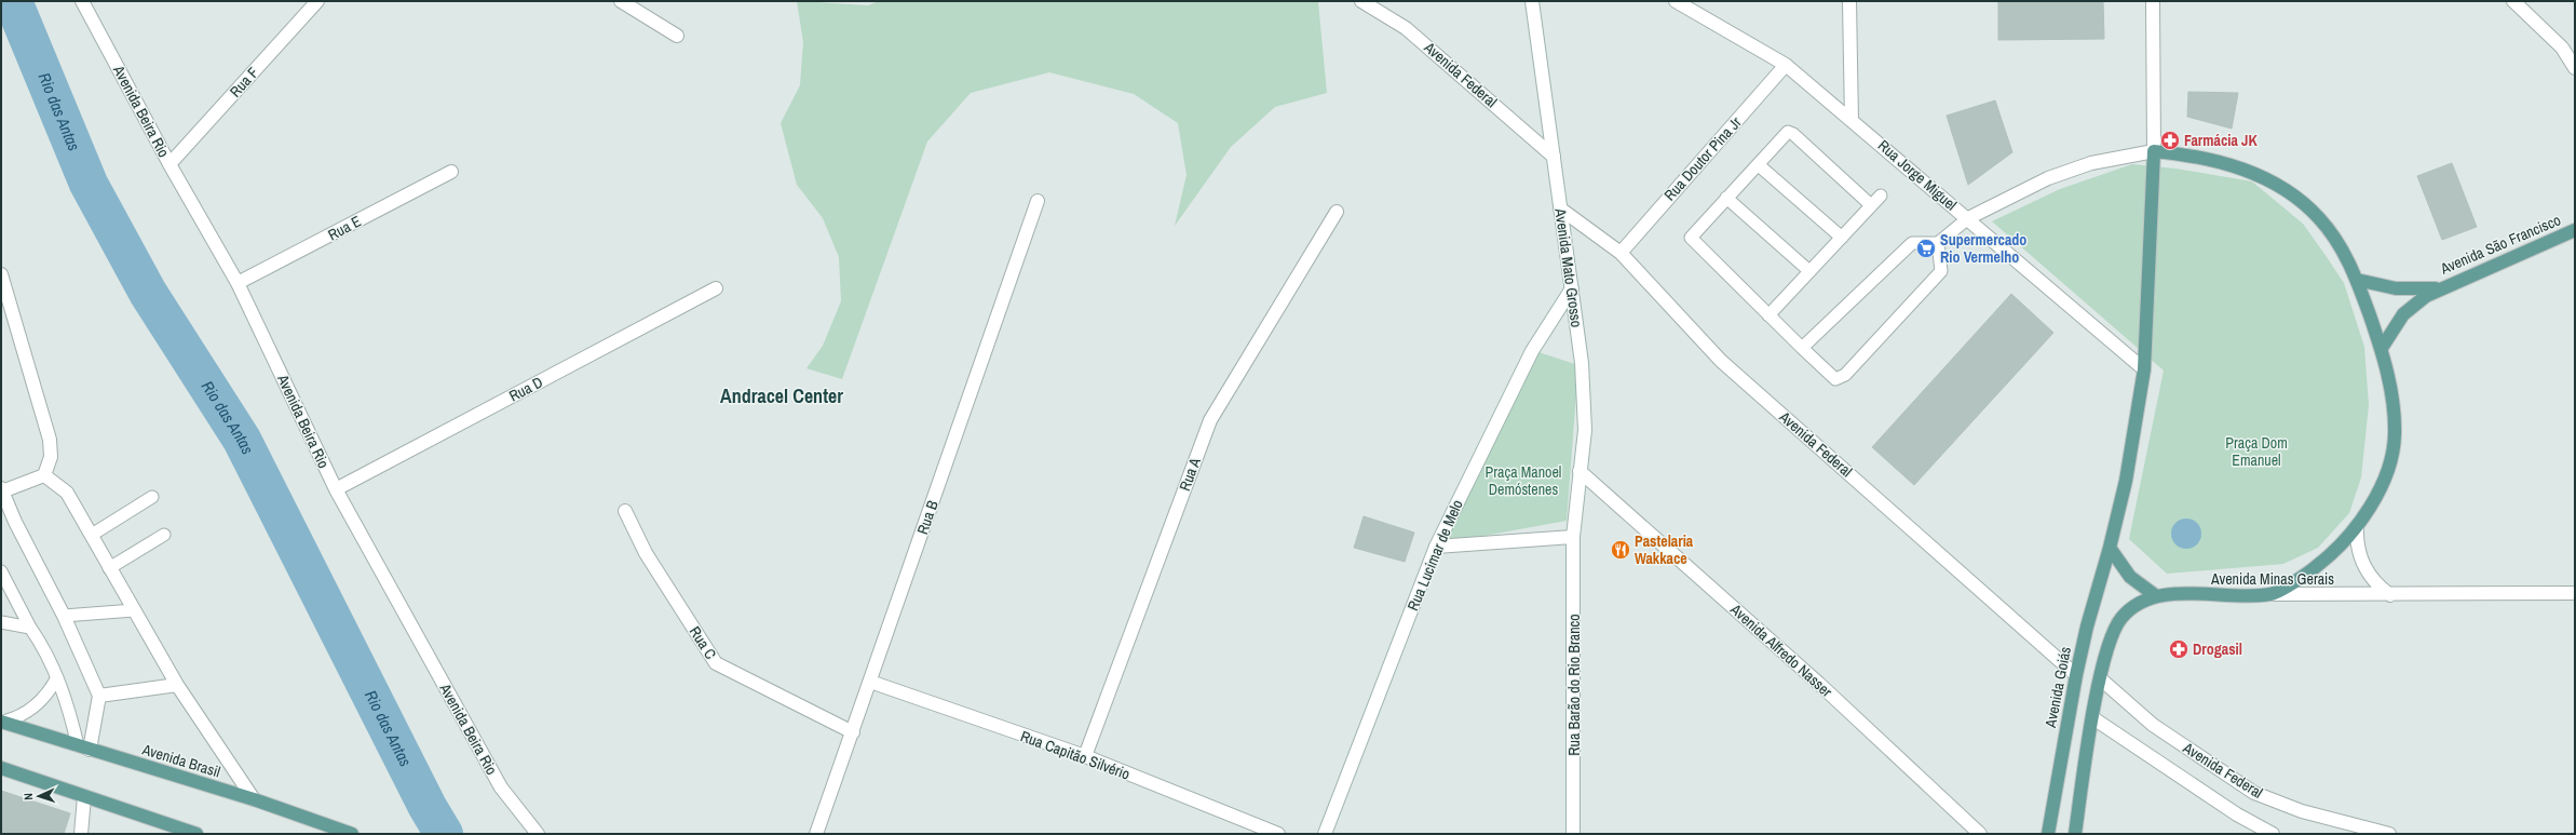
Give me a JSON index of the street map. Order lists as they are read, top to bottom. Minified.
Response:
{"streets":{"main road":["Avenida São Francisco","Avenida Minas Gerais","Avenida Goiás","Avenida Brasil"],"street":["Avenida Federal","Rua F","Avenida Beira Rio","Rua Doutor Pina Jr","Rua Jorge Miguel","Rua E","Avenida Mato Grosso","Rua D","Rua A","Rua B","Rua Lucimar de Melo","Rua C","Avenida Alfredo Nasser","Rua Barão do Rio Branco","Rua Capitão Silvério"]},"crossings":[["Avenida Federal","Rua Doutor Pina Jr"],["Avenida Federal","Avenida Mato Grosso"],["Avenida Federal","Avenida Goiás"],["Rua F","Avenida Beira Rio"],["Avenida Beira Rio","Rua E"],["Avenida Beira Rio","Rua D"],["Rua Doutor Pina Jr","Rua Jorge Miguel"],["Avenida Mato Grosso","Rua Lucimar de Melo"],["Avenida Mato Grosso","Avenida Alfredo Nasser"],["Avenida Mato Grosso","Rua Barão do Rio Branco"],["Rua A","Rua Capitão Silvério"],["Rua B","Rua C"],["Rua B","Rua Capitão Silvério"]],"districts":["Andracel Center"],"water":["Rio das Antas"],"parks":["Praça Dom Emanuel","Praça Manoel Demóstenes"],"places":{"pharmacy":["Farmácia JK","Drogasil"],"supermarket":["Supermercado Rio Vermelho"],"restaurant":["Pastelaria Wakkace"]},"north":"left"}
